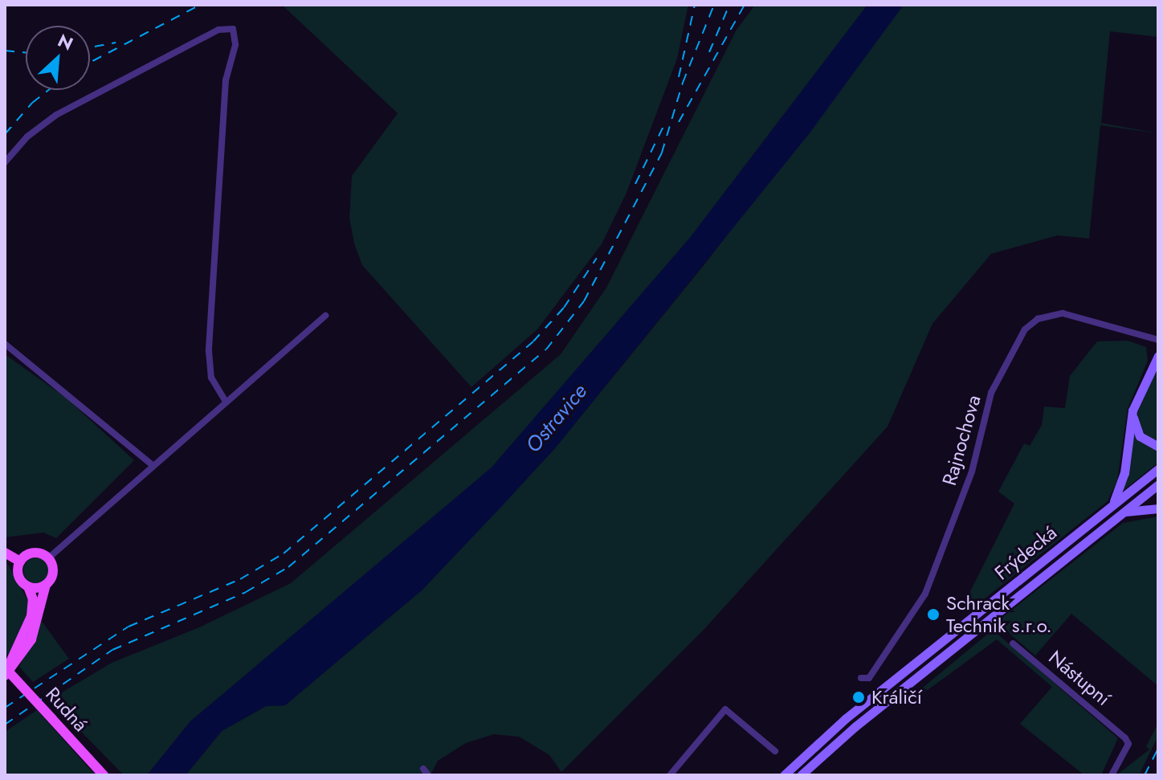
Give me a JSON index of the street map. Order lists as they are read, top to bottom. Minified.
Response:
{"streets":{"main road":["Frýdecká","Rudná"],"street":["Rajnochova","Nástupní"]},"water":["Ostravice"],"places":["Schrack Technik s.r.o.","Králičí"],"north":"top right"}
